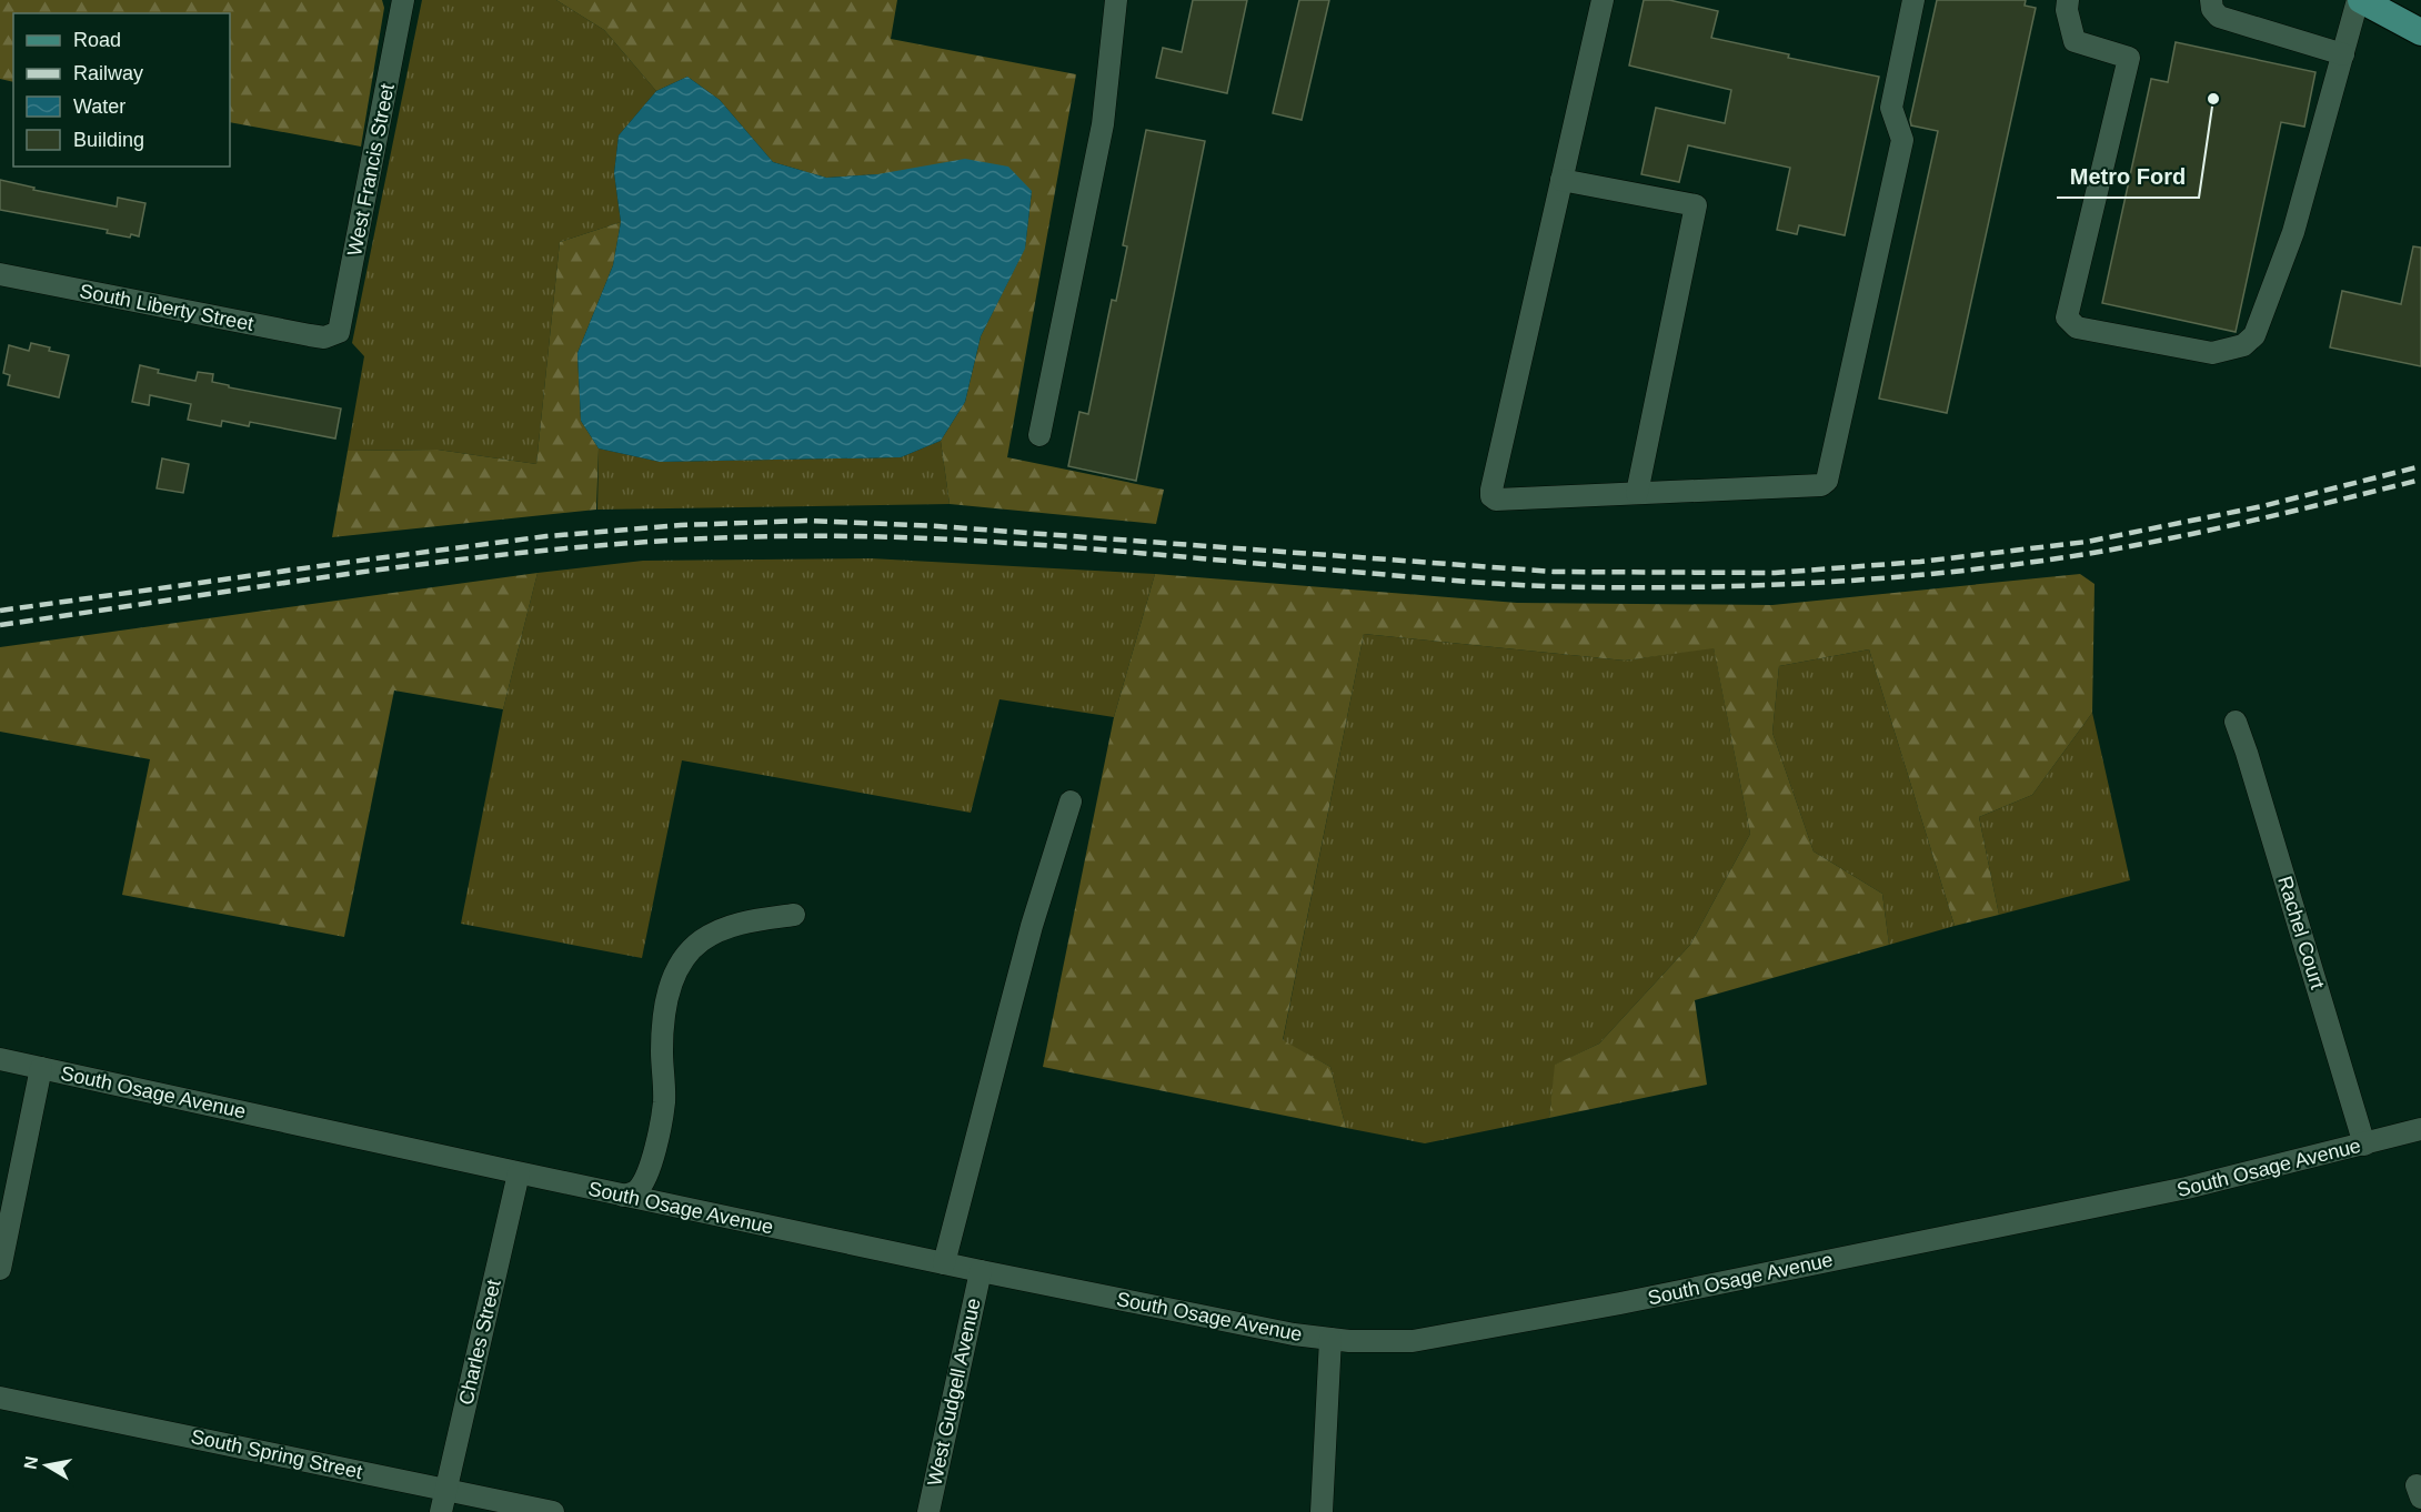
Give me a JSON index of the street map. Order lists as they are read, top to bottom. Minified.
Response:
{"streets":{"street":["West Francis Street","South Liberty Street","Rachel Court","South Osage Avenue","Charles Street","West Gudgell Avenue","South Spring Street"]},"crossings":[["West Francis Street","South Liberty Street"],["Rachel Court","South Osage Avenue"],["South Osage Avenue","Charles Street"],["South Osage Avenue","West Gudgell Avenue"],["Charles Street","South Spring Street"]],"places":["Metro Ford"],"legend":["Road","Railway","Water","Building"],"north":"left"}
